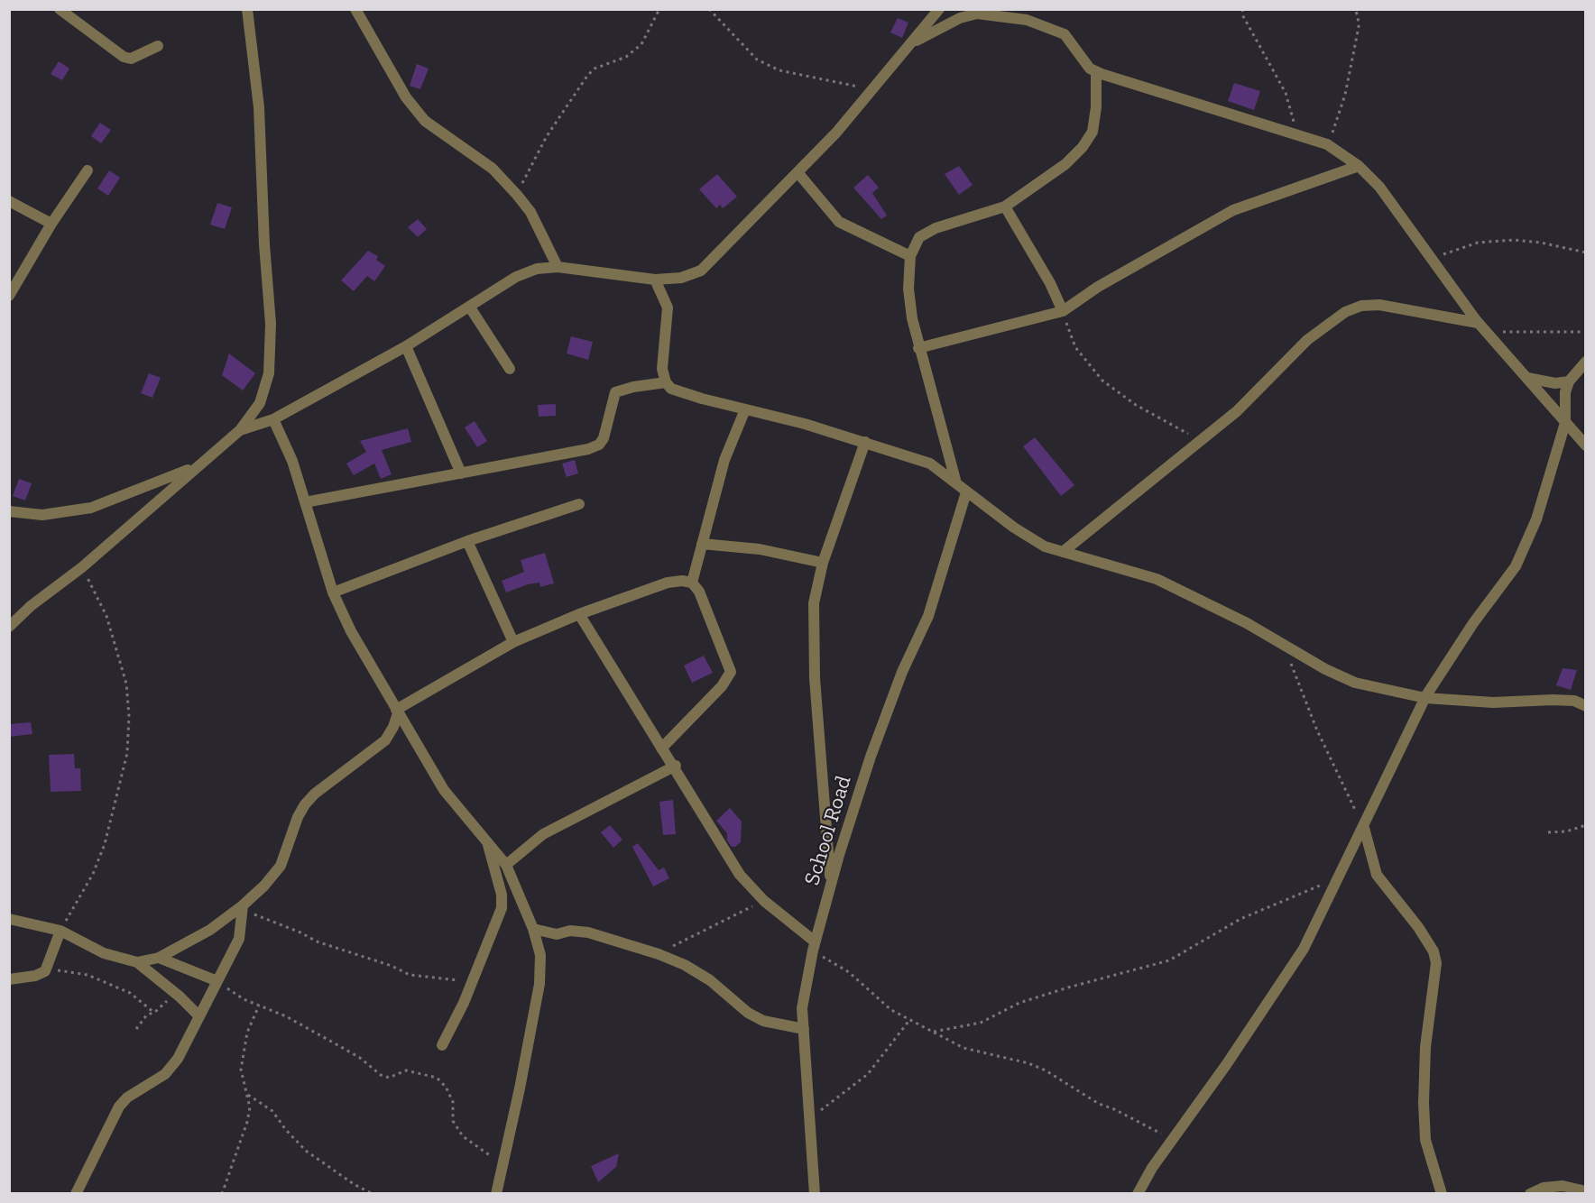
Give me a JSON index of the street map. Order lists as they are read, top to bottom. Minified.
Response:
{"streets":{"street":["School Road"]}}
